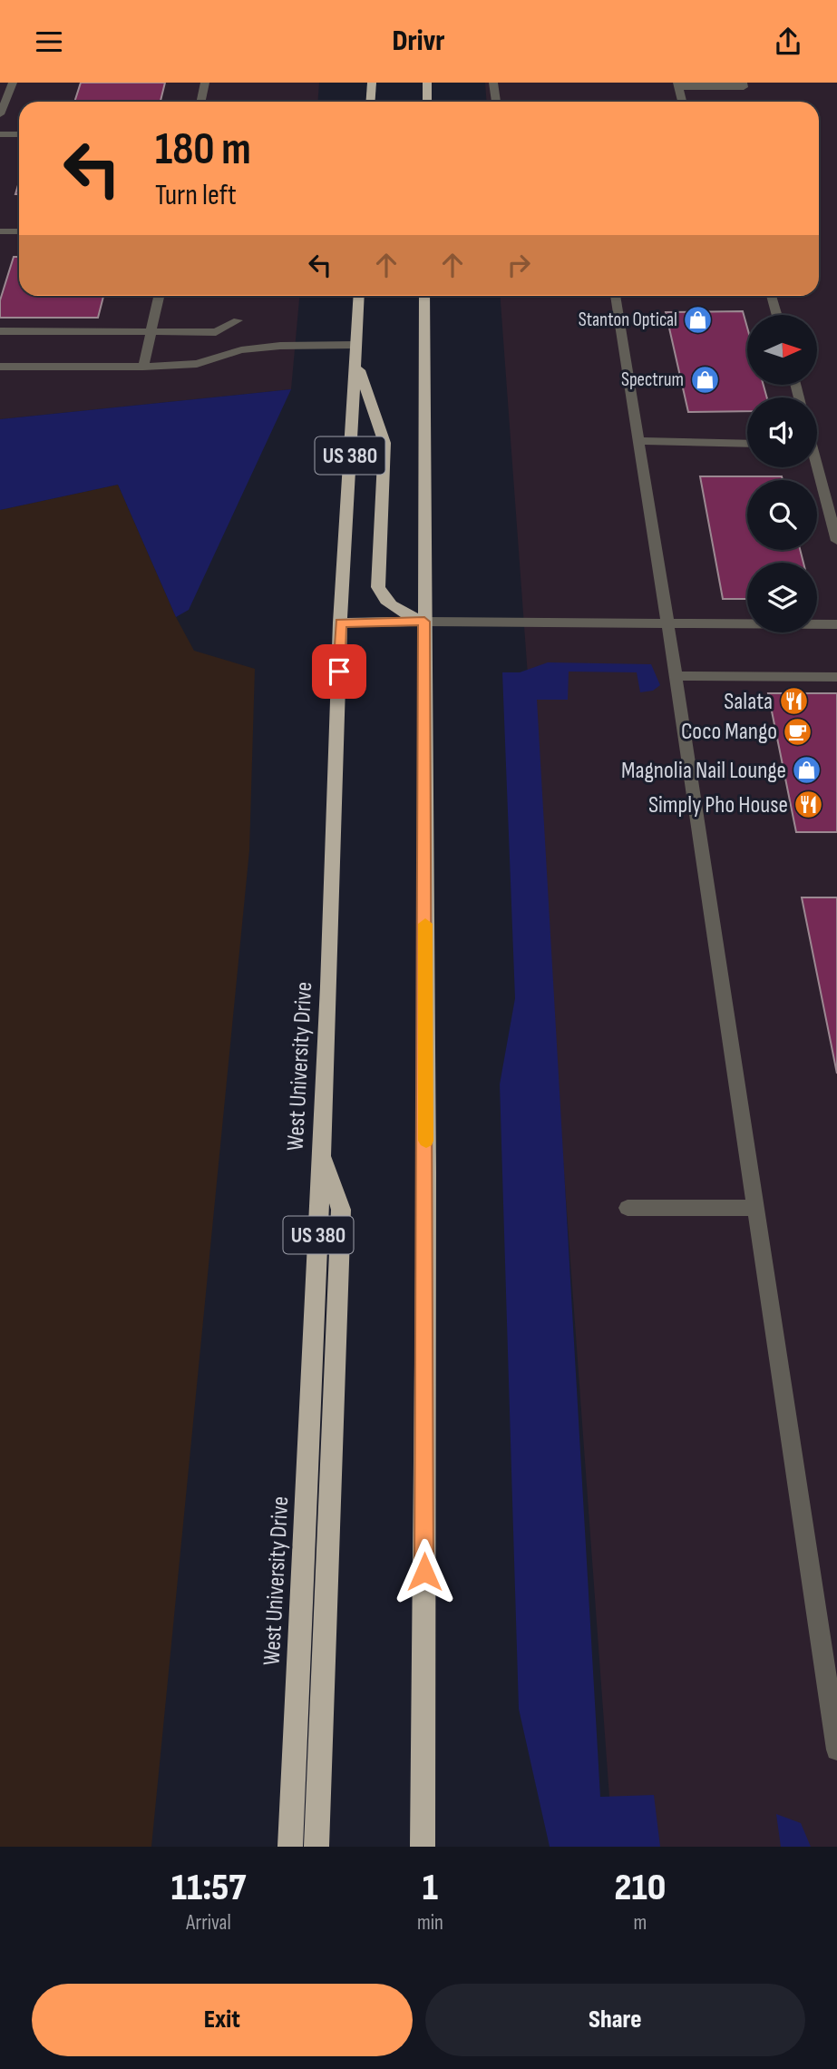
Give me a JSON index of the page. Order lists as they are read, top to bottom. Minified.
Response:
{"streets":{"highway":["US 380","West University Drive"]},"places":{"shop":["Stanton Optical","Spectrum","Magnolia Nail Lounge"],"restaurant":["Salata","Simply Pho House"],"cafe":["Coco Mango"]},"north":"right","page":{"header":"Drivr","turn":["180 m","Turn left"],"eta":["11:57","Arrival","1","min","210","m"],"buttons":["Exit","Share"]}}
